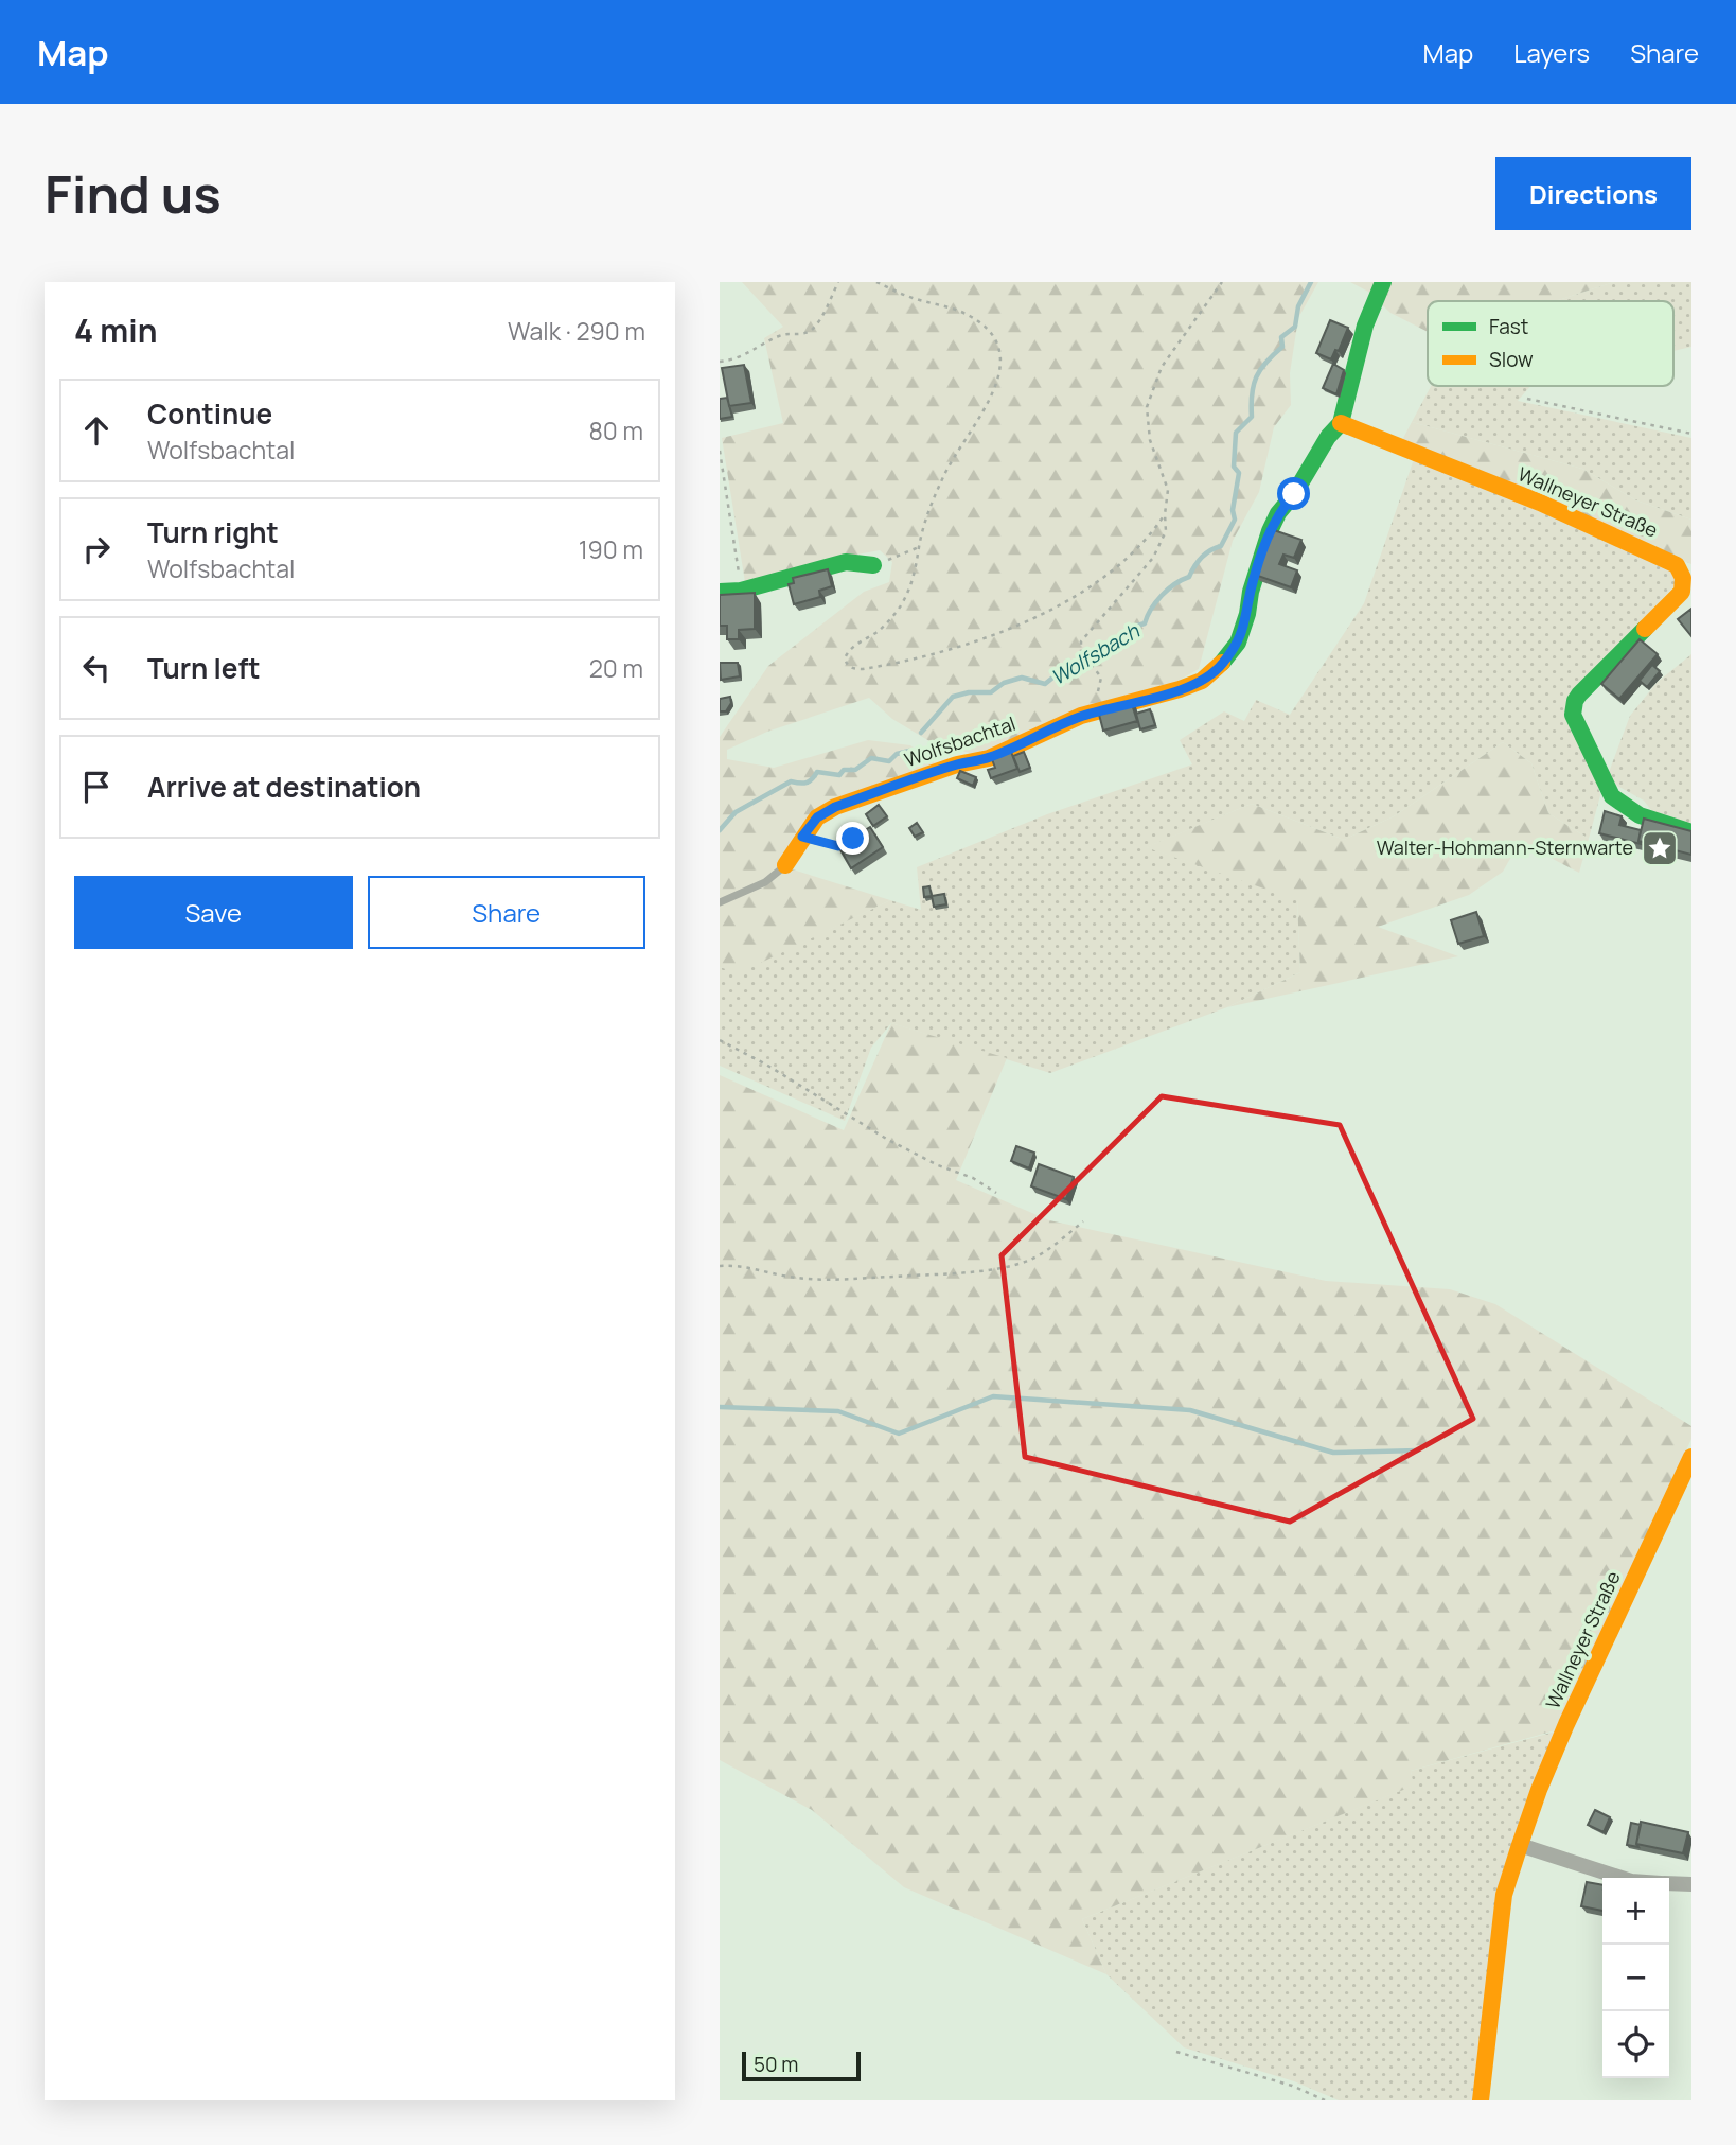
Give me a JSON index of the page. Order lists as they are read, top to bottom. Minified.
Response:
{"streets":{"street":["Wallneyer Straße","Wolfsbachtal"]},"crossings":[["Wallneyer Straße","Wolfsbachtal"]],"water":["Wolfsbach"],"places":{"place":["Walter-Hohmann-Sternwarte"]},"legend":["Fast","Slow"],"scale_bar":"50 m","page":{"header":"Map","nav":["Map","Layers","Share"],"buttons":["Directions",["Save","Share"]],"title":"Find us","heading":["4 min","Walk · 290 m"],"list":[["Continue","Wolfsbachtal","80 m"],["Turn right","Wolfsbachtal","190 m"],["Turn left","20 m"],"Arrive at destination"],"map_buttons":["+","−"],"scale":"50 m"}}
